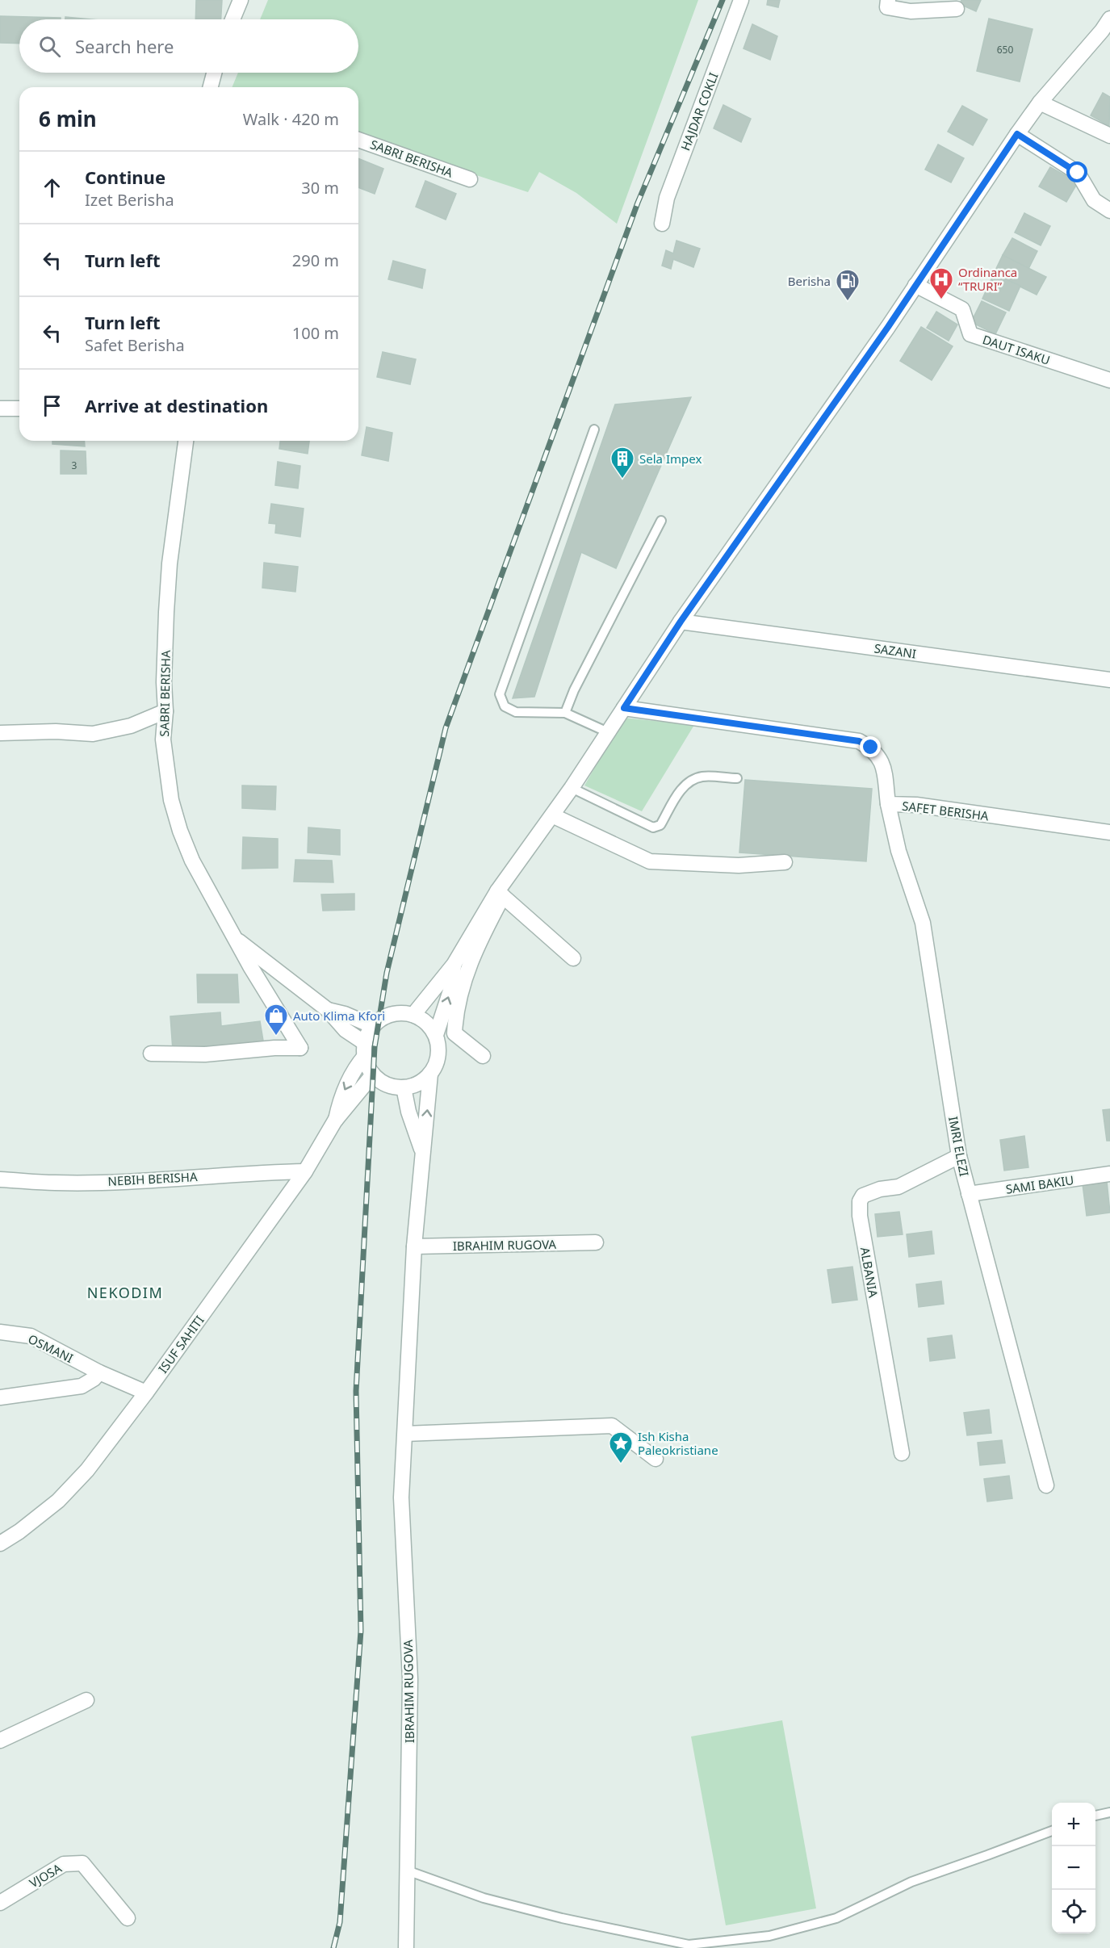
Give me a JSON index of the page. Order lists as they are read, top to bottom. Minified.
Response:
{"streets":{"street":["HAJDAR COKLI","SABRI BERISHA","DAUT ISAKU","SAZANI","SAFET BERISHA","IMRI ELEZI","NEBIH BERISHA","SAMI BAKIU","IBRAHIM RUGOVA","ALBANIA","ISUF SAHITI","OSMANI","VJOSA"]},"crossings":[["SABRI BERISHA","IBRAHIM RUGOVA"],["SABRI BERISHA","ISUF SAHITI"],["SAFET BERISHA","IMRI ELEZI"],["IMRI ELEZI","SAMI BAKIU"],["IMRI ELEZI","ALBANIA"],["NEBIH BERISHA","ISUF SAHITI"],["IBRAHIM RUGOVA","ISUF SAHITI"],["ISUF SAHITI","OSMANI"]],"districts":["NEKODIM"],"places":{"hospital":["Ordinanca “TRURI”"],"fuel station":["Berisha"],"building":["Sela Impex"],"shop":["Auto Klima Kfori"],"place":["Ish Kisha Paleokristiane"]},"house_numbers":["650","3"],"page":{"search":"Search here","heading":["6 min","Walk · 420 m"],"list":[["Continue","Izet Berisha","30 m"],["Turn left","290 m"],["Turn left","Safet Berisha","100 m"],"Arrive at destination"],"map_buttons":["+","−"]}}
